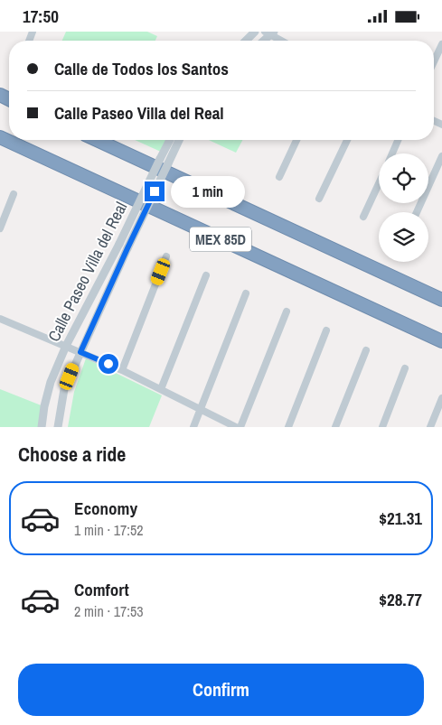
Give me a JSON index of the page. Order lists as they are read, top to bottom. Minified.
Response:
{"streets":{"highway":["MEX 85D"],"street":["Calle Paseo Villa del Real"]},"page":{"status":"17:50","banner":["Calle de Todos los Santos","Calle Paseo Villa del Real"],"bubble":"1 min","heading":"Choose a ride","list":[{"name":"Economy","note":"1 min · 17:52","value":"$21.31"},{"name":"Comfort","note":"2 min · 17:53","value":"$28.77"}],"buttons":"Confirm"}}
